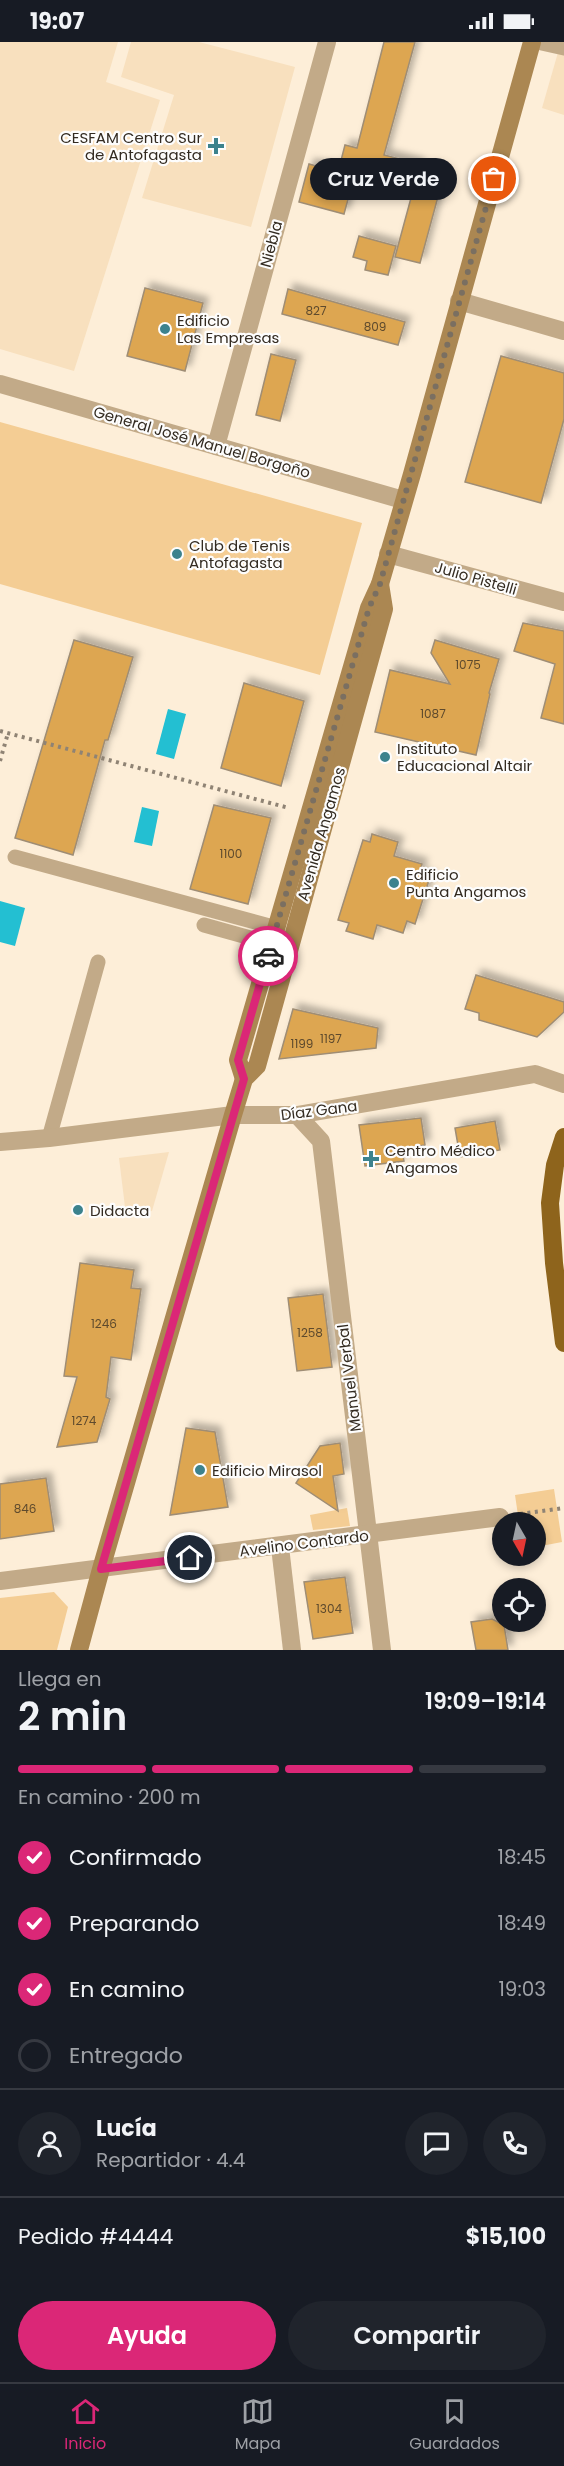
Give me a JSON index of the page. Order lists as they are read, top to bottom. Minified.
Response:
{"streets":{"main road":["Avenida Angamos"],"street":["Niebla","General José Manuel Borgoño","Julio Pistelli","Díaz Gana","Manuel Verbal","Avelino Contardo"]},"crossings":[["Niebla","General José Manuel Borgoño"],["General José Manuel Borgoño","Avenida Angamos"],["Julio Pistelli","Avenida Angamos"],["Avenida Angamos","Díaz Gana"],["Avenida Angamos","Avelino Contardo"],["Díaz Gana","Manuel Verbal"],["Manuel Verbal","Avelino Contardo"]],"places":{"health":["CESFAM Centro Sur de Antofagasta","Centro Médico Angamos"],"other":["Cruz Verde","Edificio Las Empresas","Club de Tenis Antofagasta","Instituto Educacional Altair","Edificio Punta Angamos","Didacta","Edificio Mirasol"]},"house_numbers":["827","809","1075","1087","1100","1197","1199","1246","1258","1274","846","1304"],"north":"bottom","page":{"status":"19:07","bubble":"Cruz Verde","heading":["2 min","Llega en","19:09–19:14"],"panel":["Lucía","Repartidor · 4.4","Pedido #4444","$15,100"],"bar":"En camino · 200 m","list":[["Confirmado","18:45"],["Preparando","18:49"],["En camino","19:03"],"Entregado"],"buttons":["Ayuda","Compartir"],"tabs":["Inicio","Mapa","Guardados"]}}
